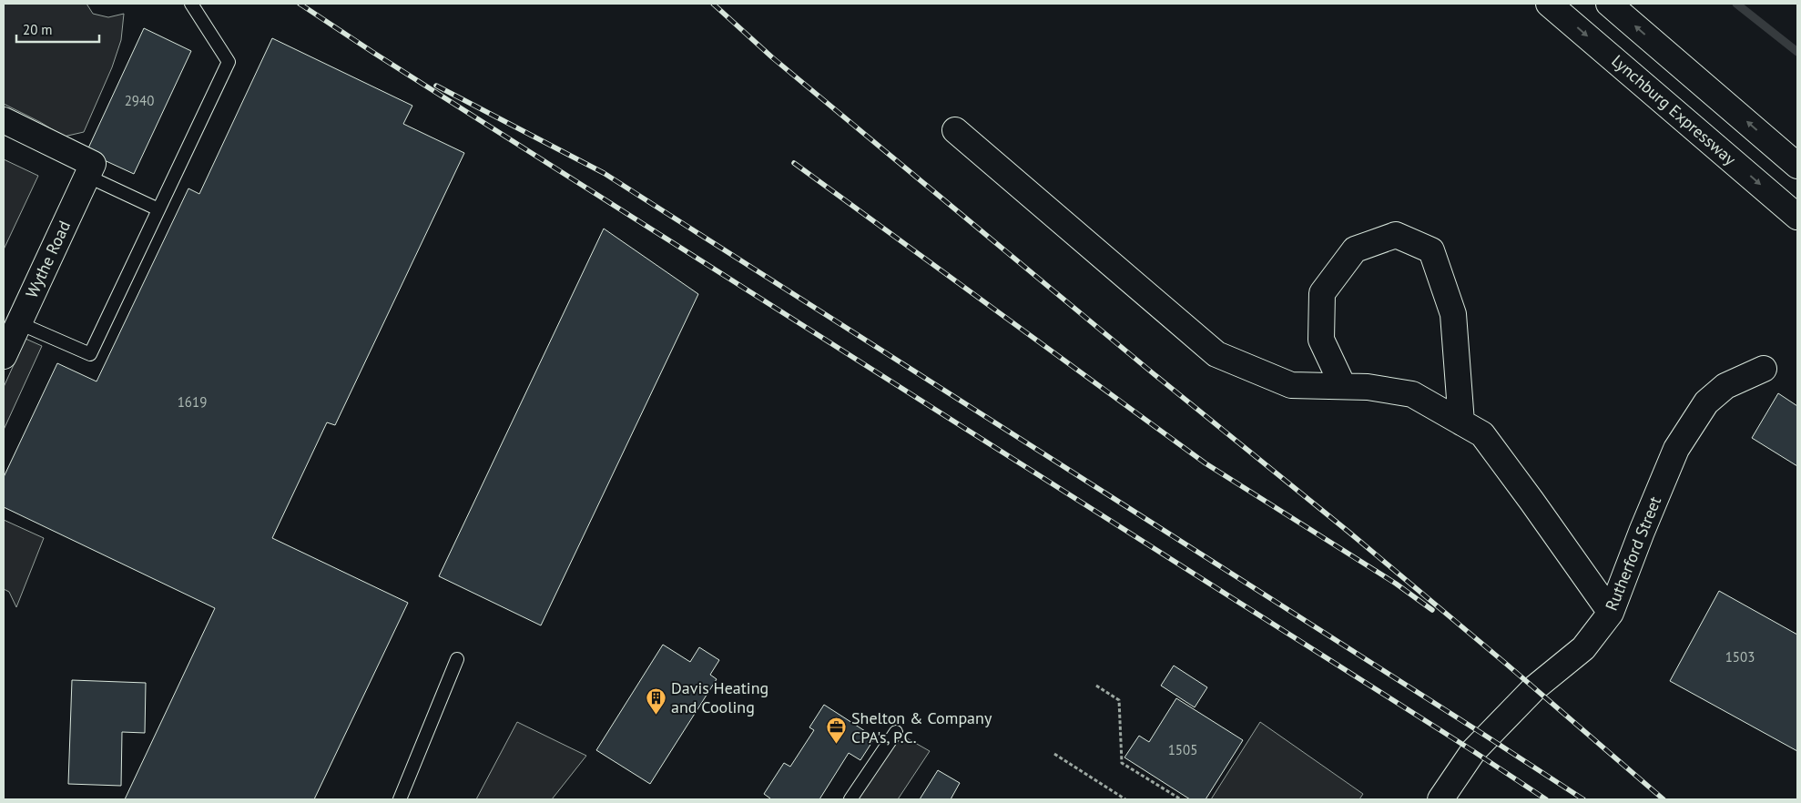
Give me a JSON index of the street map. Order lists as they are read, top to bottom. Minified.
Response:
{"streets":{"main road":["Lynchburg Expressway","Wythe Road","Rutherford Street"]},"places":{"building":["Davis Heating and Cooling"],"office":["Shelton & Company CPA's, P.C."]},"house_numbers":["2940","1619","1503","1505"],"scale_bar":"20 m"}
